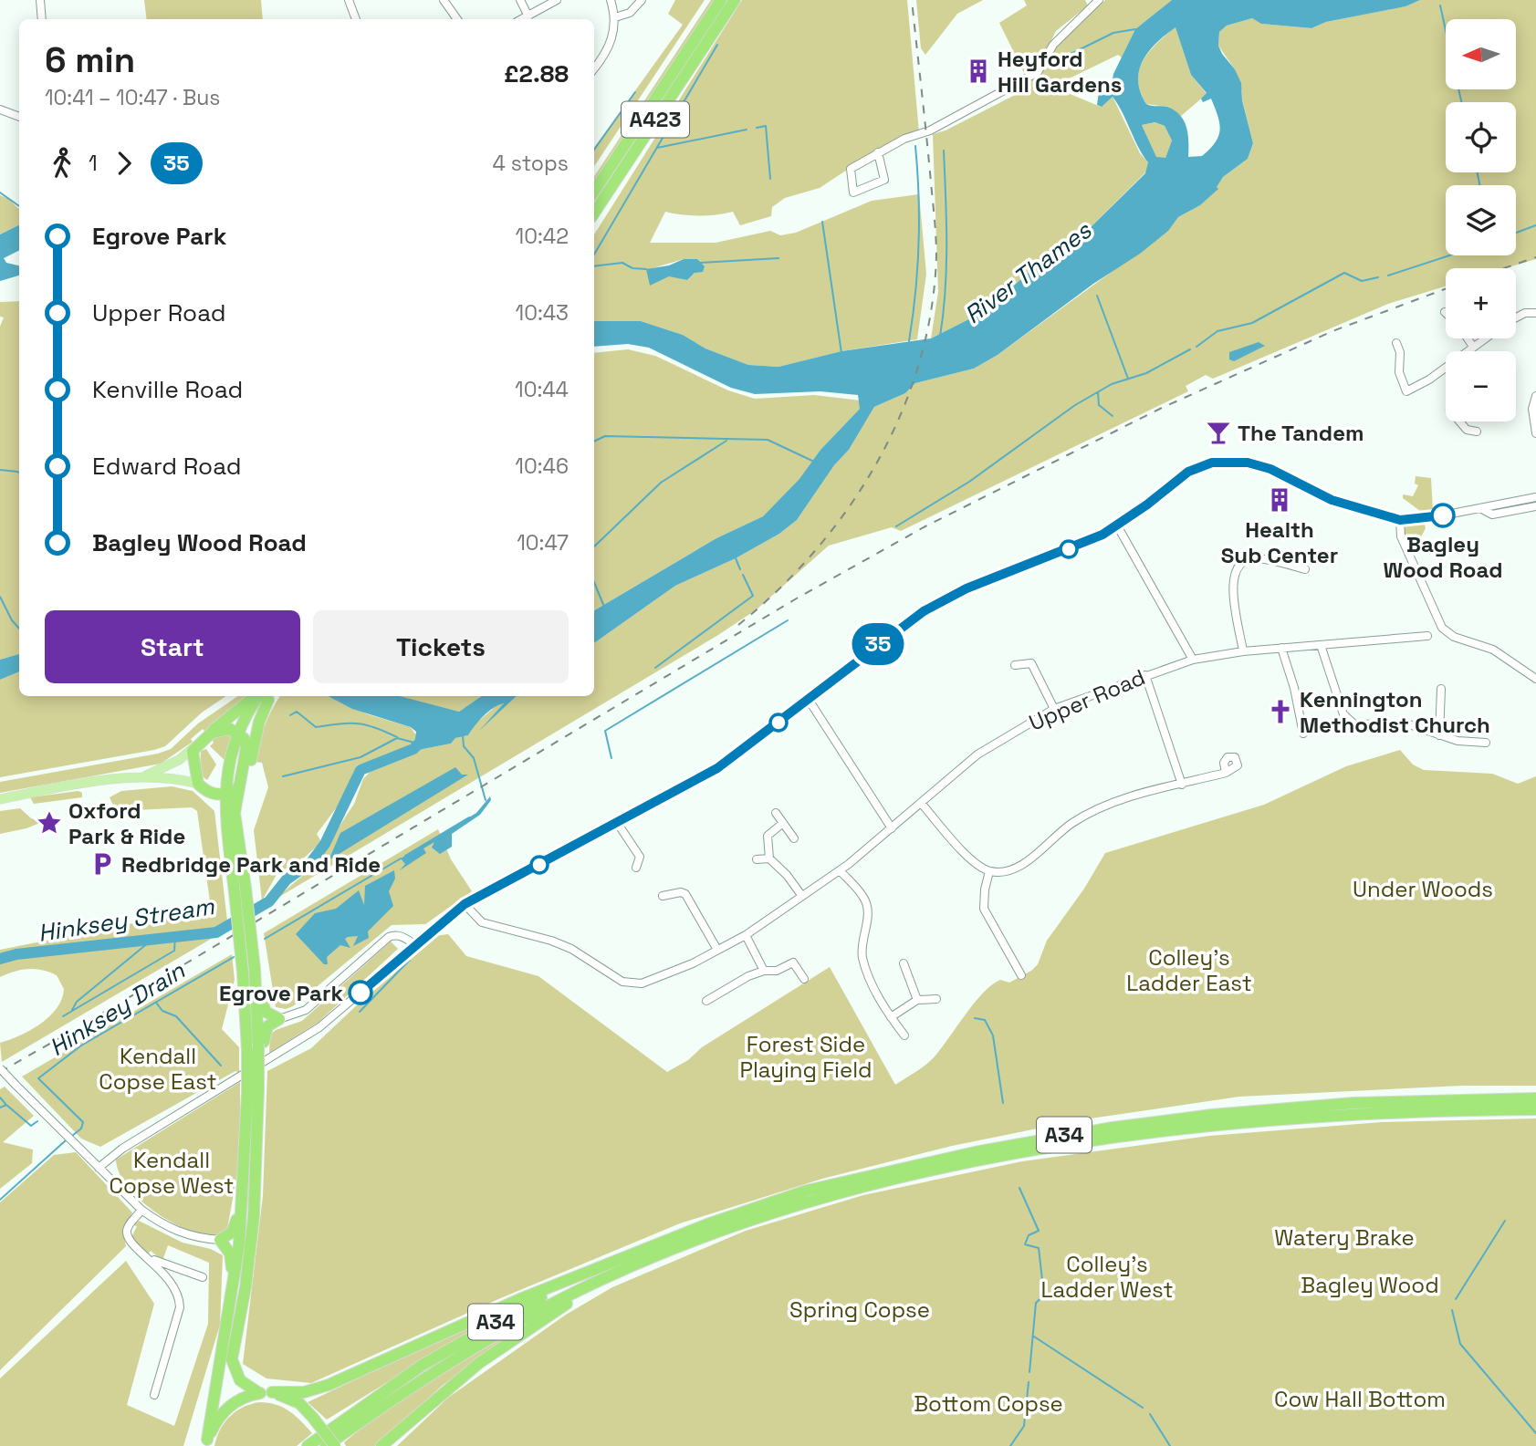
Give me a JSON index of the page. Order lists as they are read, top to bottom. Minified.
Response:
{"streets":{"highway":["A423","A34"],"street":["Upper Road"]},"water":["River Thames","Hinksey Stream","Hinksey Drain"],"parks":["Under Woods","Colley's Ladder East","Forest Side Playing Field","Kendall Copse East","Kendall Copse West","Watery Brake","Colley's Ladder West","Bagley Wood","Spring Copse","Cow Hall Bottom","Bottom Copse"],"places":{"building":["Heyford Hill Gardens","Health Sub Center"],"bar":["The Tandem"],"other":["Bagley Wood Road","Egrove Park"],"church":["Kennington Methodist Church"],"place":["Oxford Park & Ride"],"parking":["Redbridge Park and Ride"]},"lines":["bus line 35"],"north":"left","page":{"on_map":"35","map_buttons":["+","−"],"heading":["6 min","10:41 – 10:47 · Bus","£2.88"],"legs":["1","35","4 stops"],"list":[{"name":"Egrove Park","value":"10:42"},{"name":"Upper Road","value":"10:43"},{"name":"Kenville Road","value":"10:44"},{"name":"Edward Road","value":"10:46"},{"name":"Bagley Wood Road","value":"10:47"}],"buttons":["Start","Tickets"]}}
